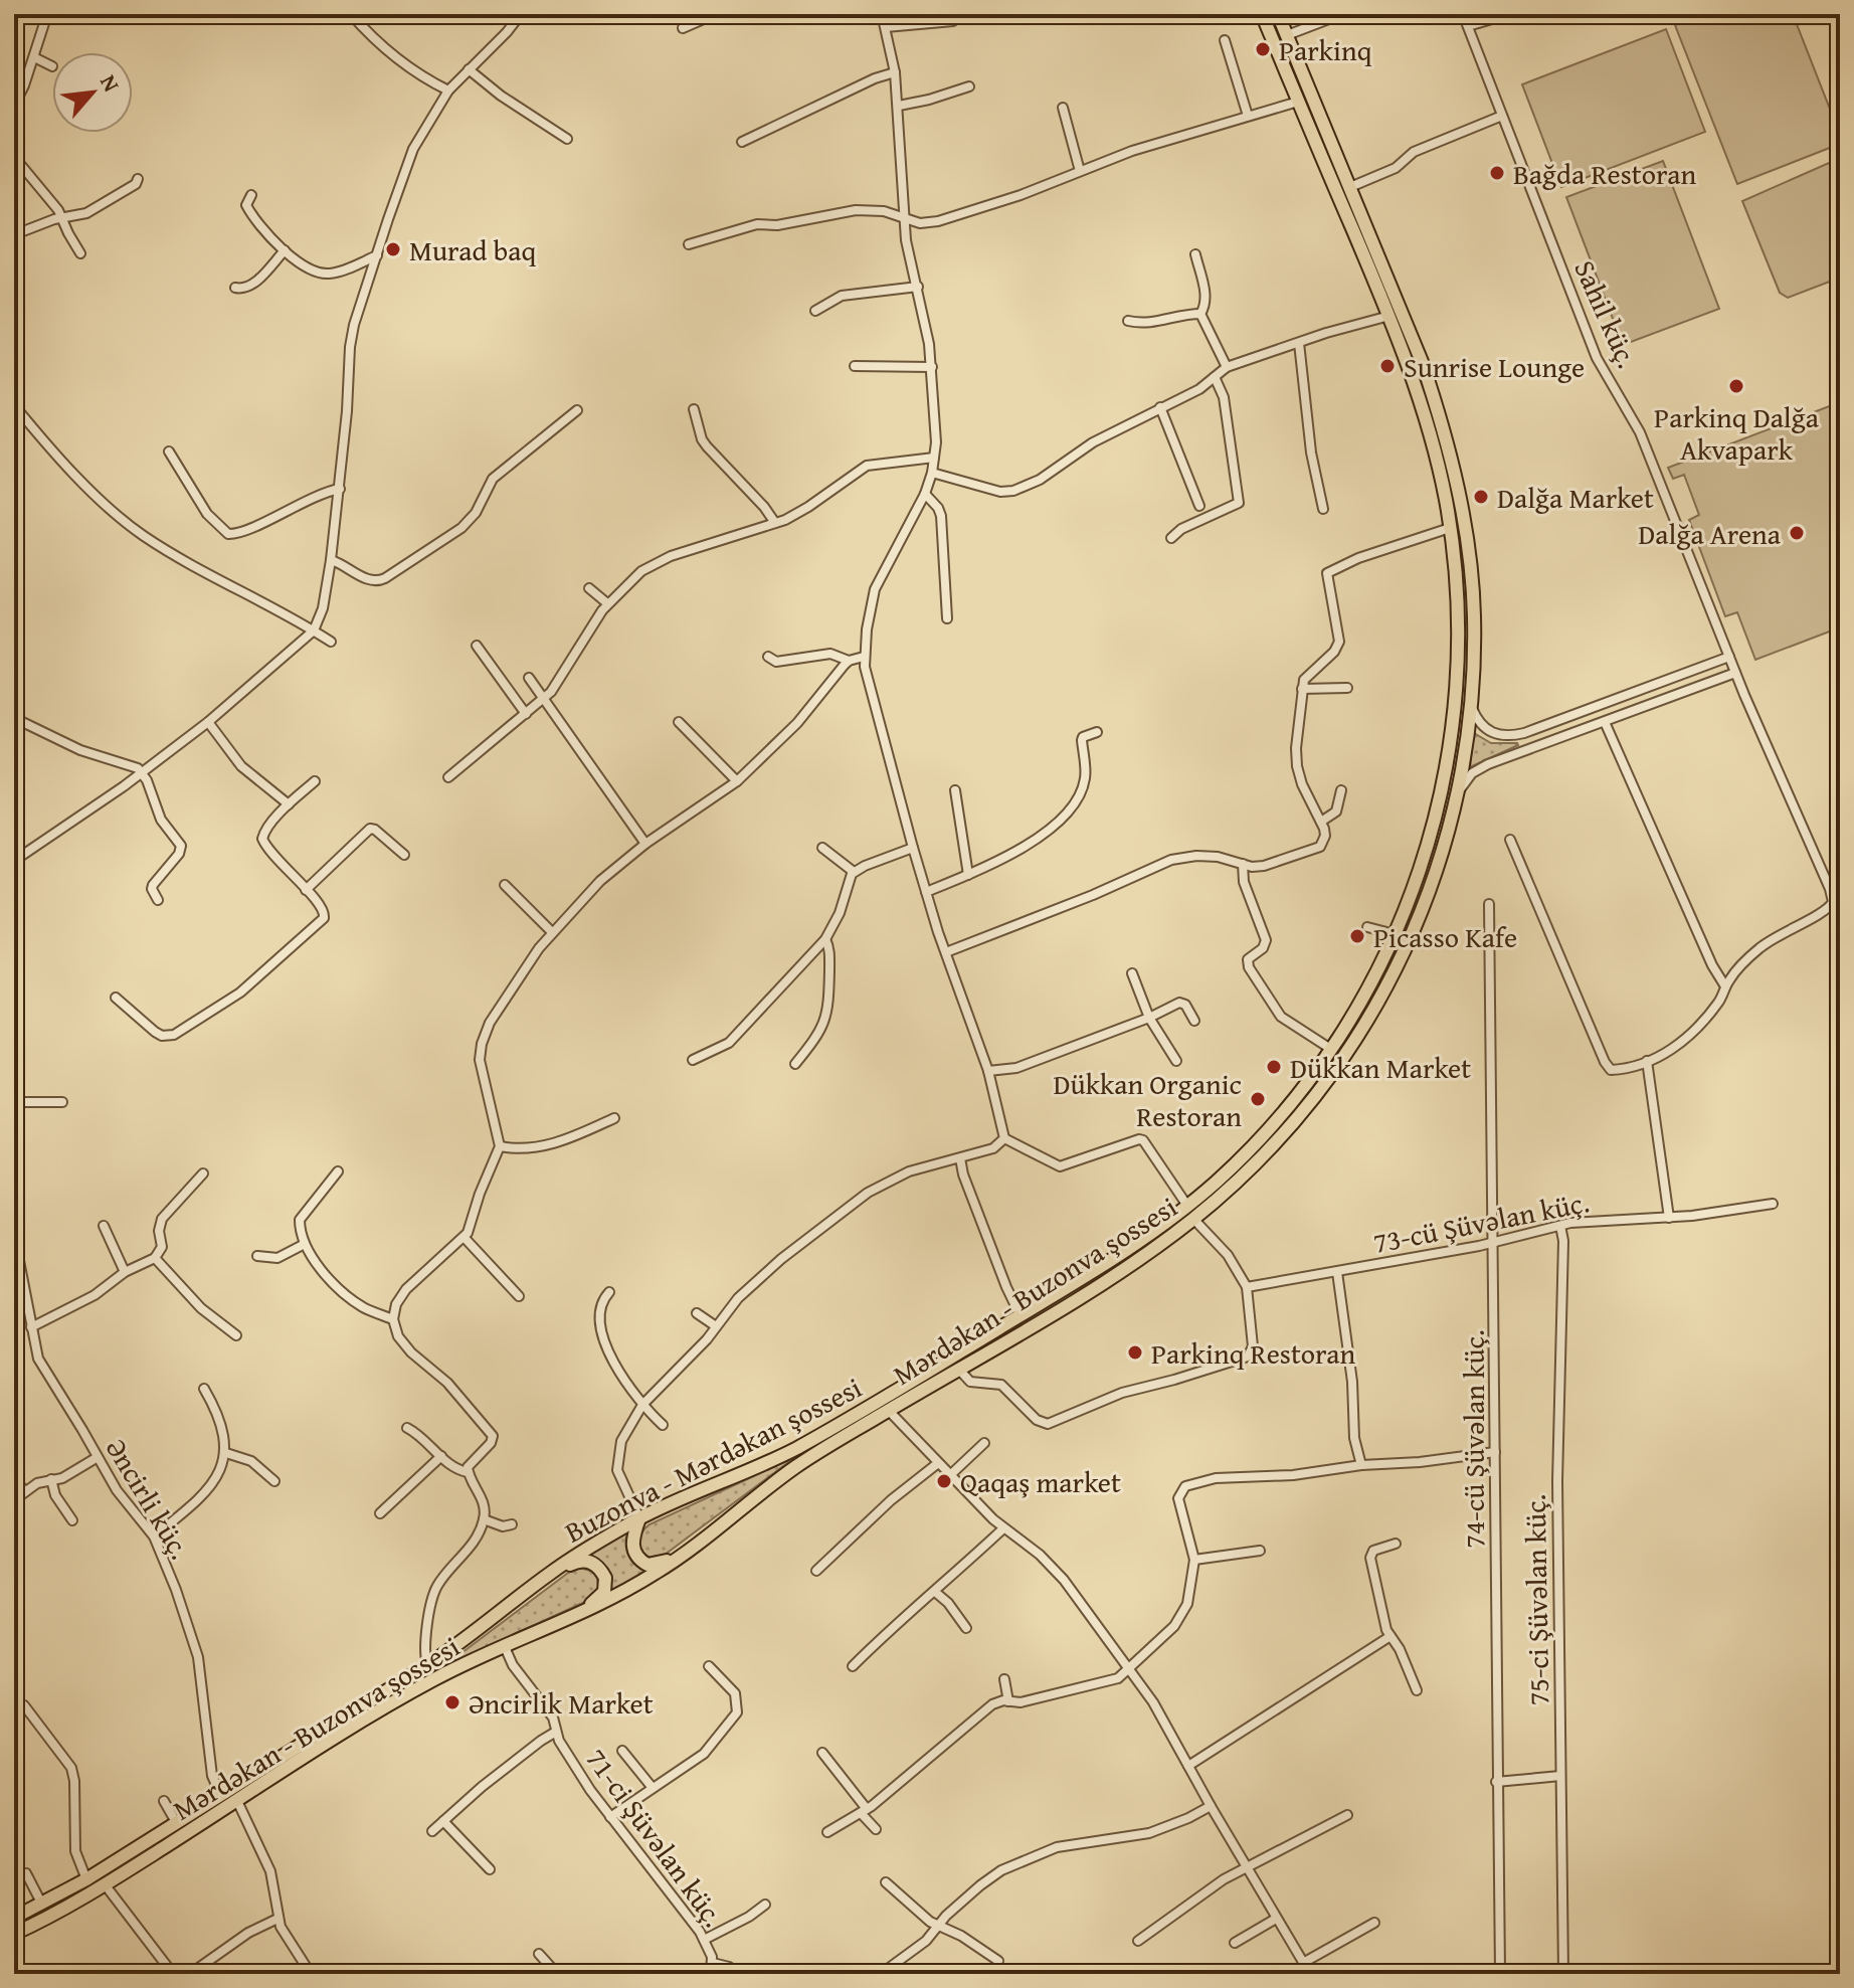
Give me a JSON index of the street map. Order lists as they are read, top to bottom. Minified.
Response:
{"streets":{"main road":["Mərdəkan - Buzonva şossesi","Buzonva - Mərdəkan şossesi"],"street":["Sahil küç.","73-cü Şüvəlan küç.","74-cü Şüvəlan küç.","Əncirli küç.","75-ci Şüvəlan küç.","71-ci Şüvəlan küç."]},"crossings":[["73-cü Şüvəlan küç.","74-cü Şüvəlan küç."],["73-cü Şüvəlan küç.","75-ci Şüvəlan küç."],["Mərdəkan - Buzonva şossesi","71-ci Şüvəlan küç."],["Buzonva - Mərdəkan şossesi","Əncirli küç."]],"places":["Parkinq","Bağda Restoran","Murad baq","Sunrise Lounge","Parkinq Dalğa Akvapark","Dalğa Market","Dalğa Arena","Picasso Kafe","Dükkan Market","Dükkan Organic Restoran","Parkinq Restoran","Qaqaş market","Əncirlik Market"],"north":"top right"}
